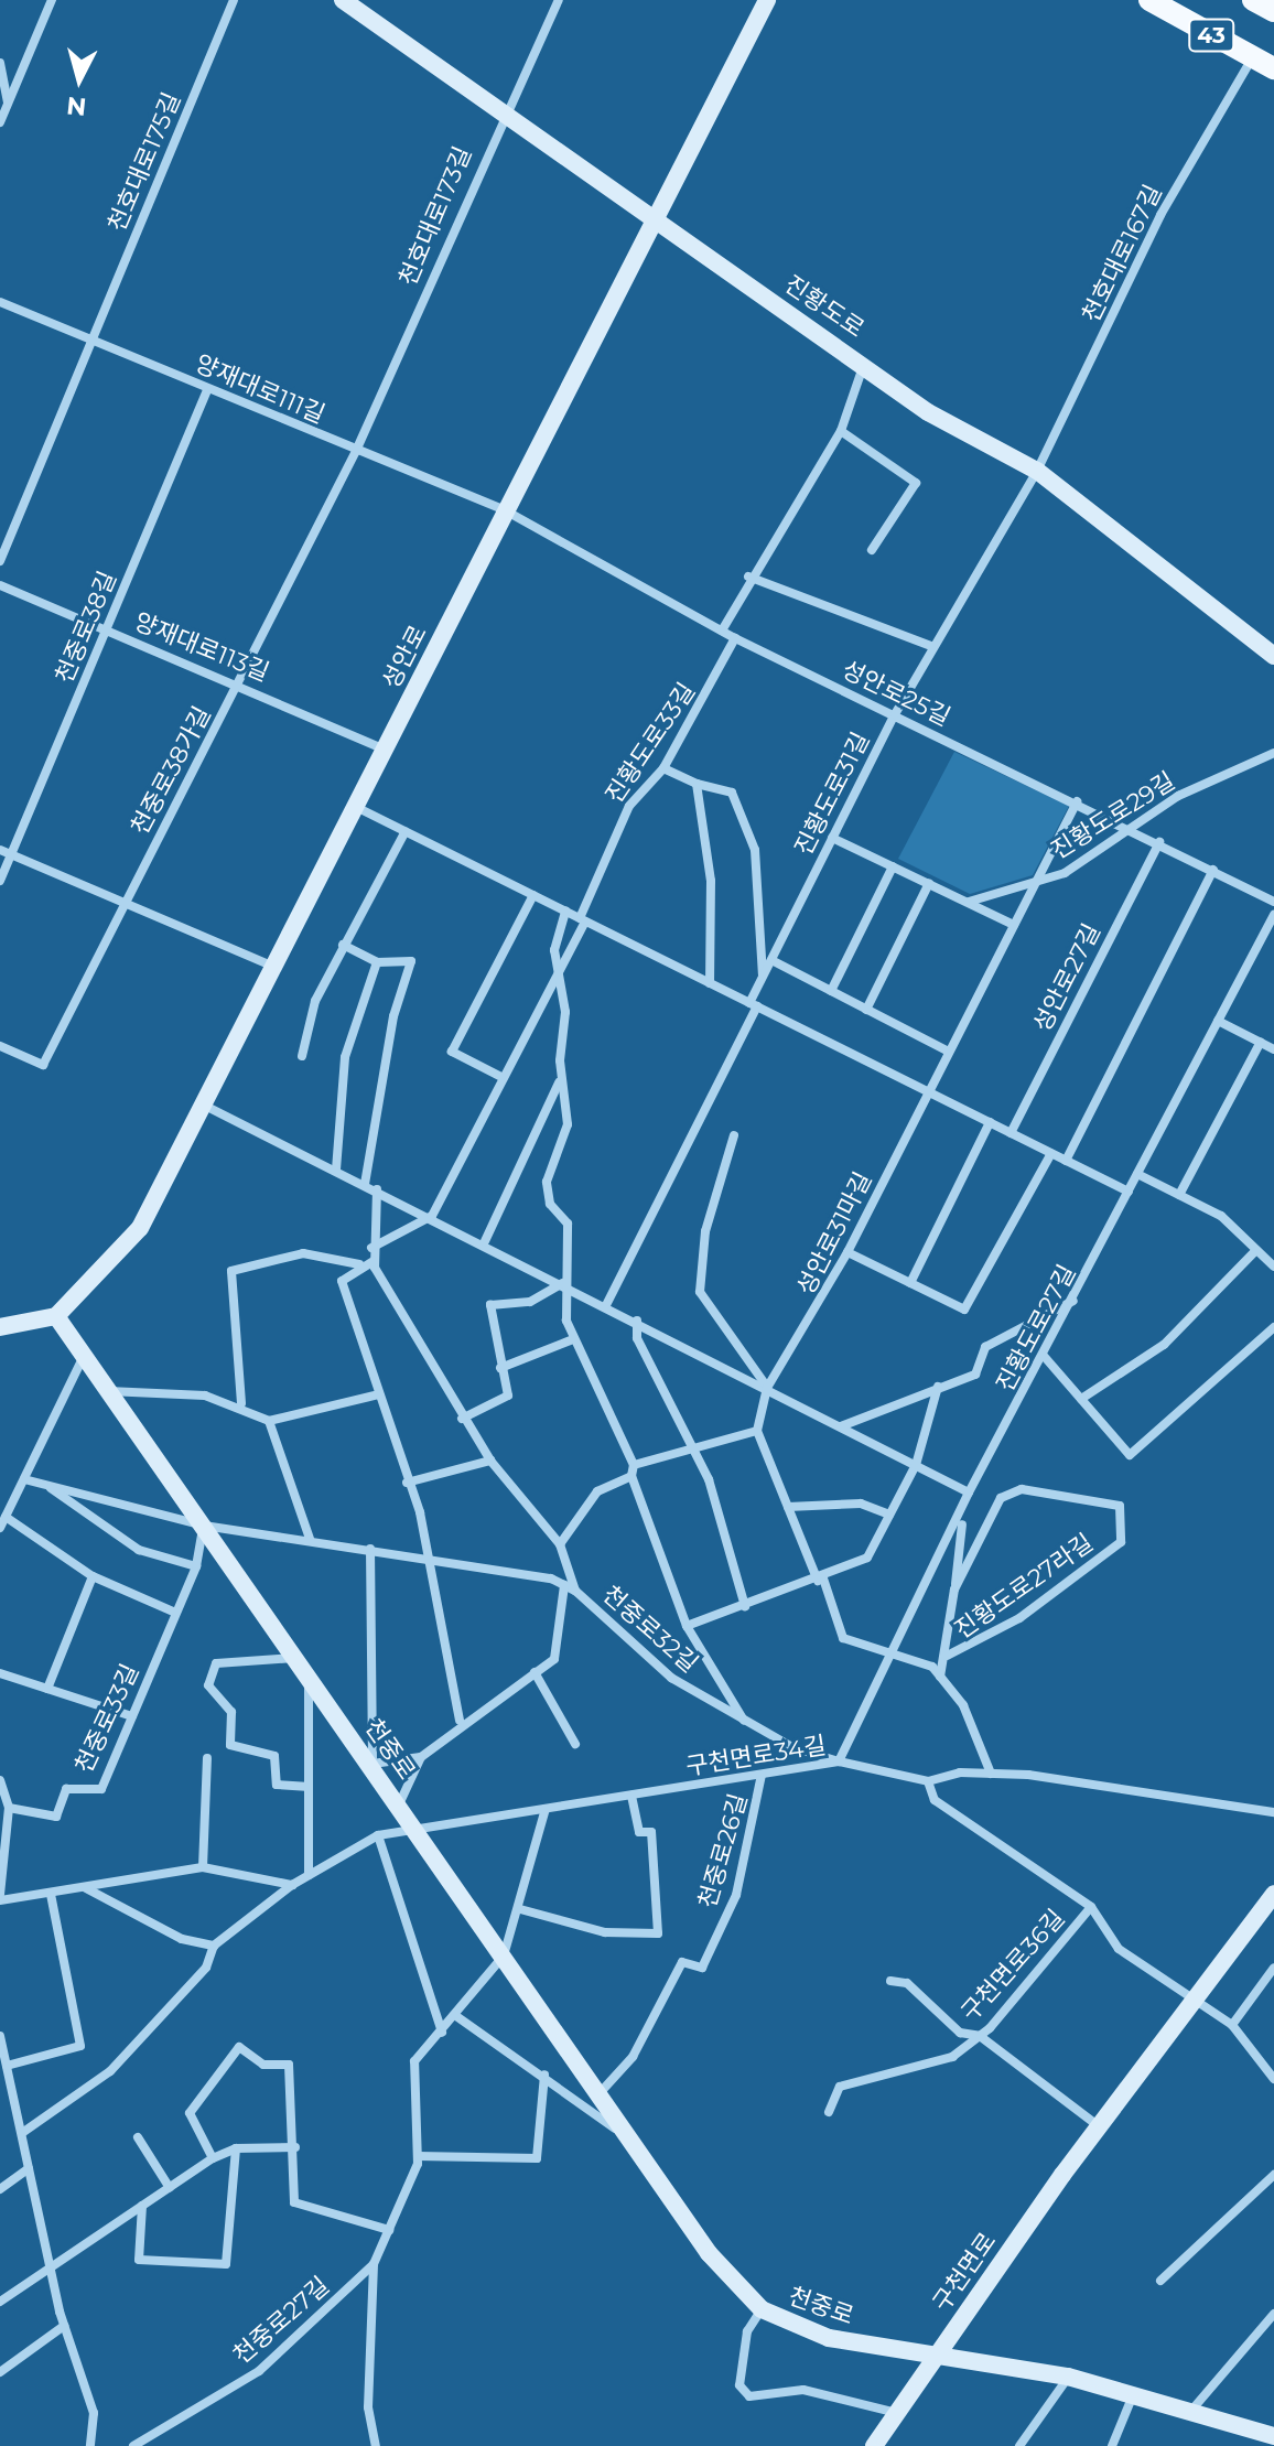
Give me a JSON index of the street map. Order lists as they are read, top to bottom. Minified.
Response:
{"streets":{"main road":["43","진황도로","성안로","천중로","구천면로"],"street":["천호대로175길","천호대로173길","천호대로167길","양재대로111길","천중로38길","양재대로113길","성안로25길","진황도로33길","천중로38가길","진황도로31길","진황도로29길","성안로27길","성안로31마길","진황도로27길","진황도로27라길","천중로32길","천중로33길","구천면로34길","천중로26길","구천면로36길","천중로27길"]},"crossings":[["43","천호대로167길"],["천호대로175길","양재대로111길"],["천호대로173길","진황도로"],["천호대로173길","양재대로111길"],["천호대로173길","천중로38가길"],["천호대로167길","진황도로"],["천호대로167길","진황도로31길"],["진황도로","성안로"],["진황도로","진황도로31길"],["양재대로111길","천중로38길"],["양재대로111길","성안로"],["양재대로111길","성안로25길"],["양재대로111길","천중로38가길"],["천중로38길","양재대로113길"],["양재대로113길","성안로"],["양재대로113길","천중로38가길"],["성안로","성안로25길"],["성안로","천중로"],["성안로25길","진황도로33길"],["성안로25길","진황도로31길"],["성안로25길","진황도로29길"],["성안로25길","성안로27길"],["진황도로27길","진황도로27라길"],["진황도로27길","천중로32길"],["진황도로27길","구천면로34길"],["천중로32길","천중로33길"],["천중로32길","천중로"],["천중로32길","구천면로34길"],["천중로33길","천중로"],["천중로","구천면로34길"],["천중로","천중로26길"],["천중로","구천면로"],["천중로","천중로27길"],["구천면로34길","천중로26길"],["구천면로34길","구천면로36길"],["구천면로36길","구천면로"]],"north":"bottom"}
